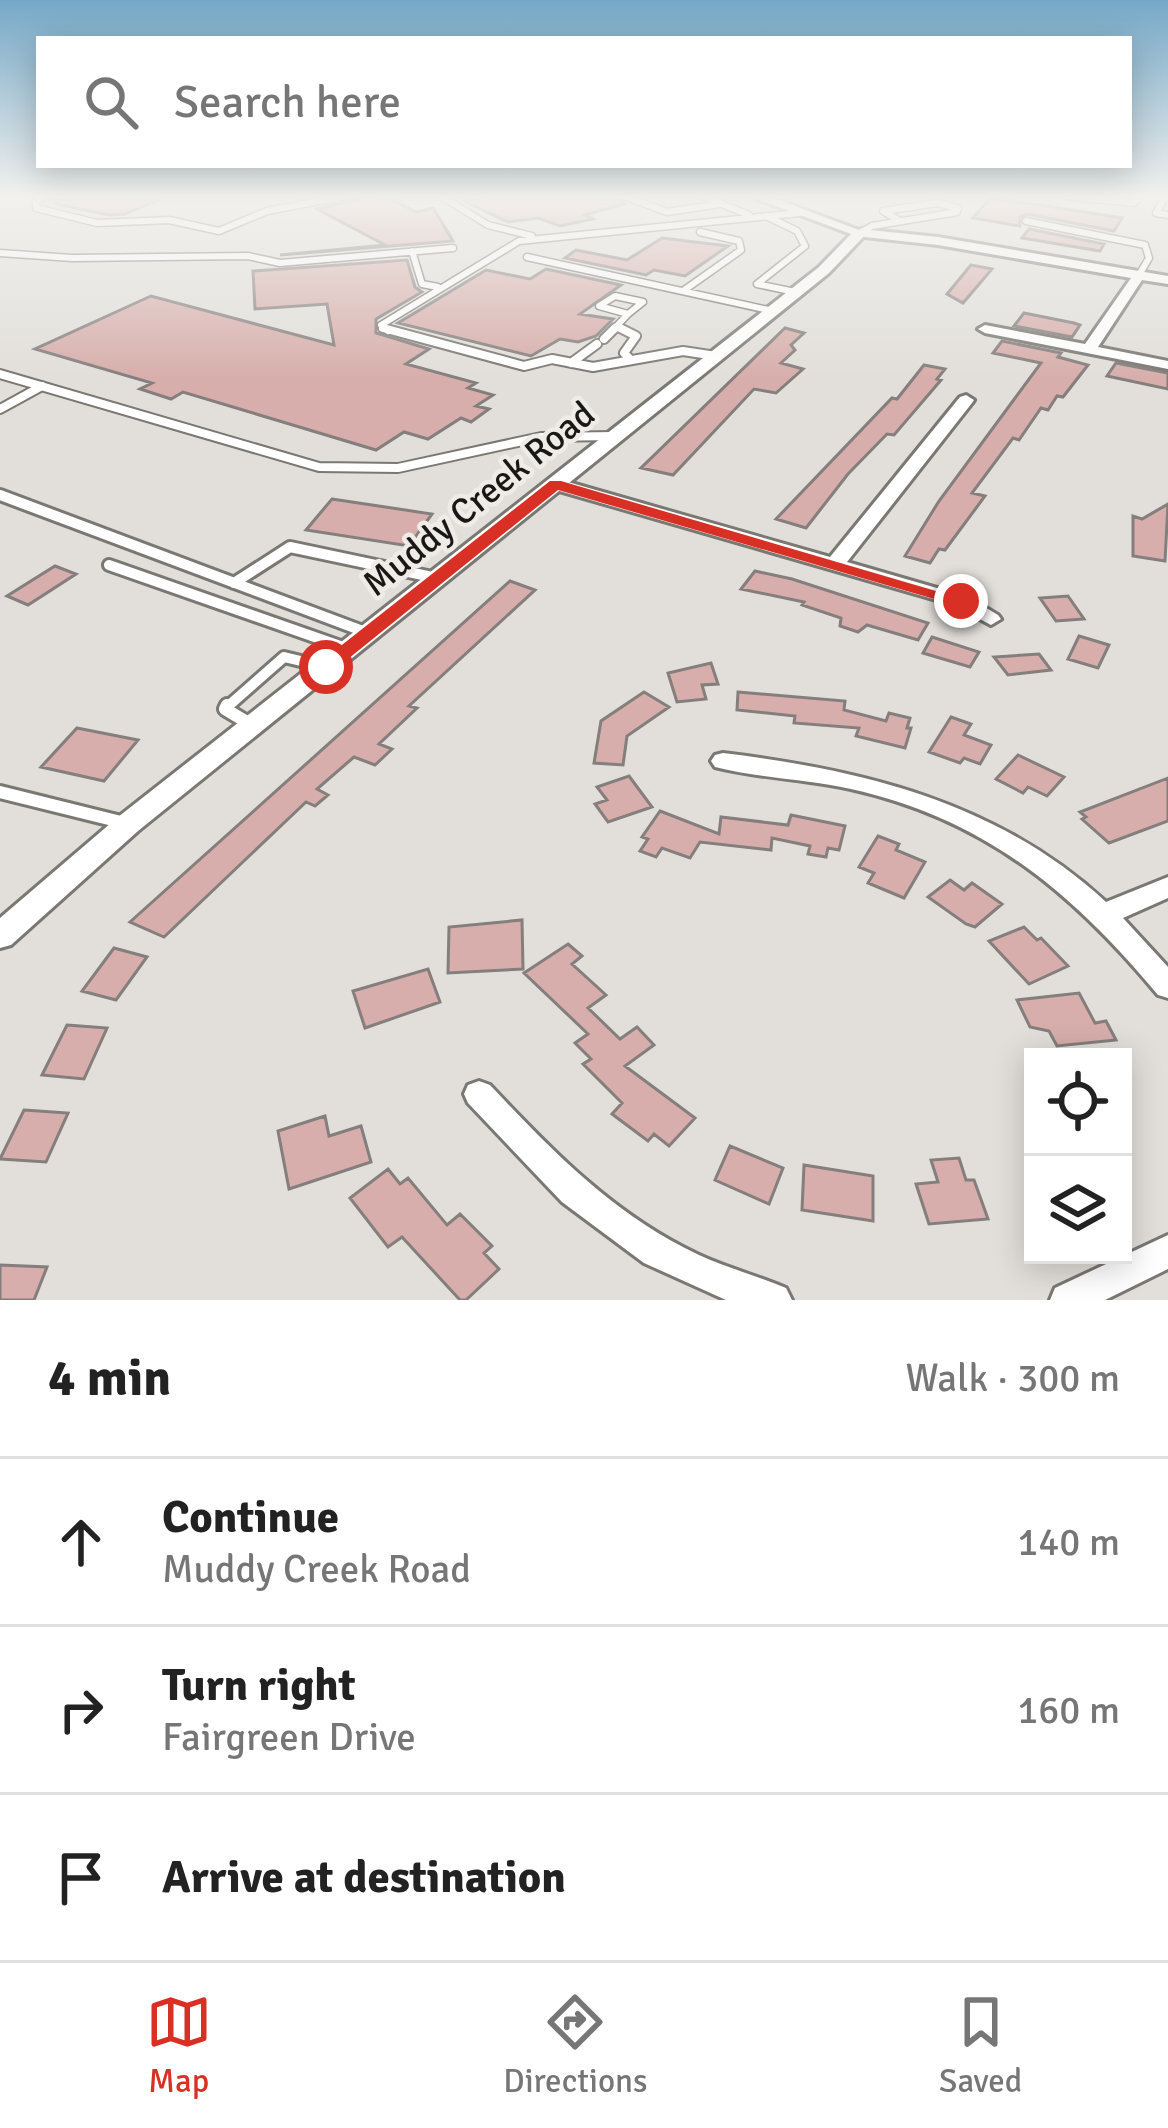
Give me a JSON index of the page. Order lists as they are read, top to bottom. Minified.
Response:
{"streets":{"street":["Muddy Creek Road"]},"page":{"search":"Search here","heading":["4 min","Walk · 300 m"],"list":[["Continue","Muddy Creek Road","140 m"],["Turn right","Fairgreen Drive","160 m"],"Arrive at destination"],"nav":["Map","Directions","Saved"]}}
